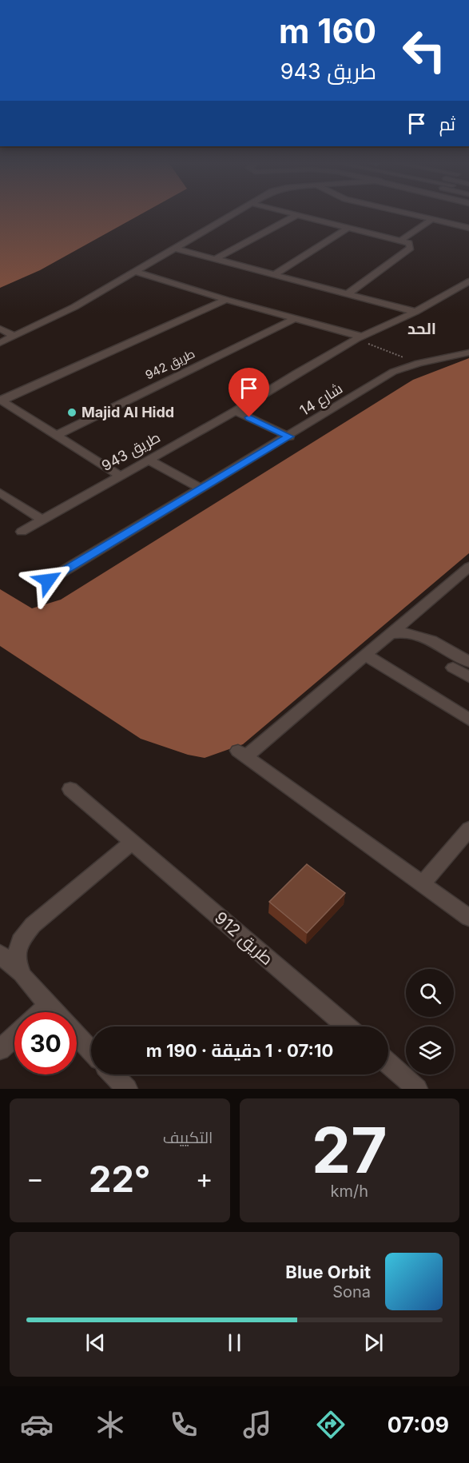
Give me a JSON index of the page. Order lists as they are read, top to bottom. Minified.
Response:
{"streets":{"street":["طريق 942","شارع 14","طريق 943","طريق 912"]},"districts":["الحد"],"places":["Majid Al Hidd"],"page":{"turn":["160 m","طريق 943"],"then":"ثم","limit":"30","trip":"07:10 · 1 دقيقة · 190 m","tile":[["27","km/h"],"التكييف"],"heat":["−","22°","+"],"song":["Blue Orbit","Sona"],"tabs":"07:09"}}
